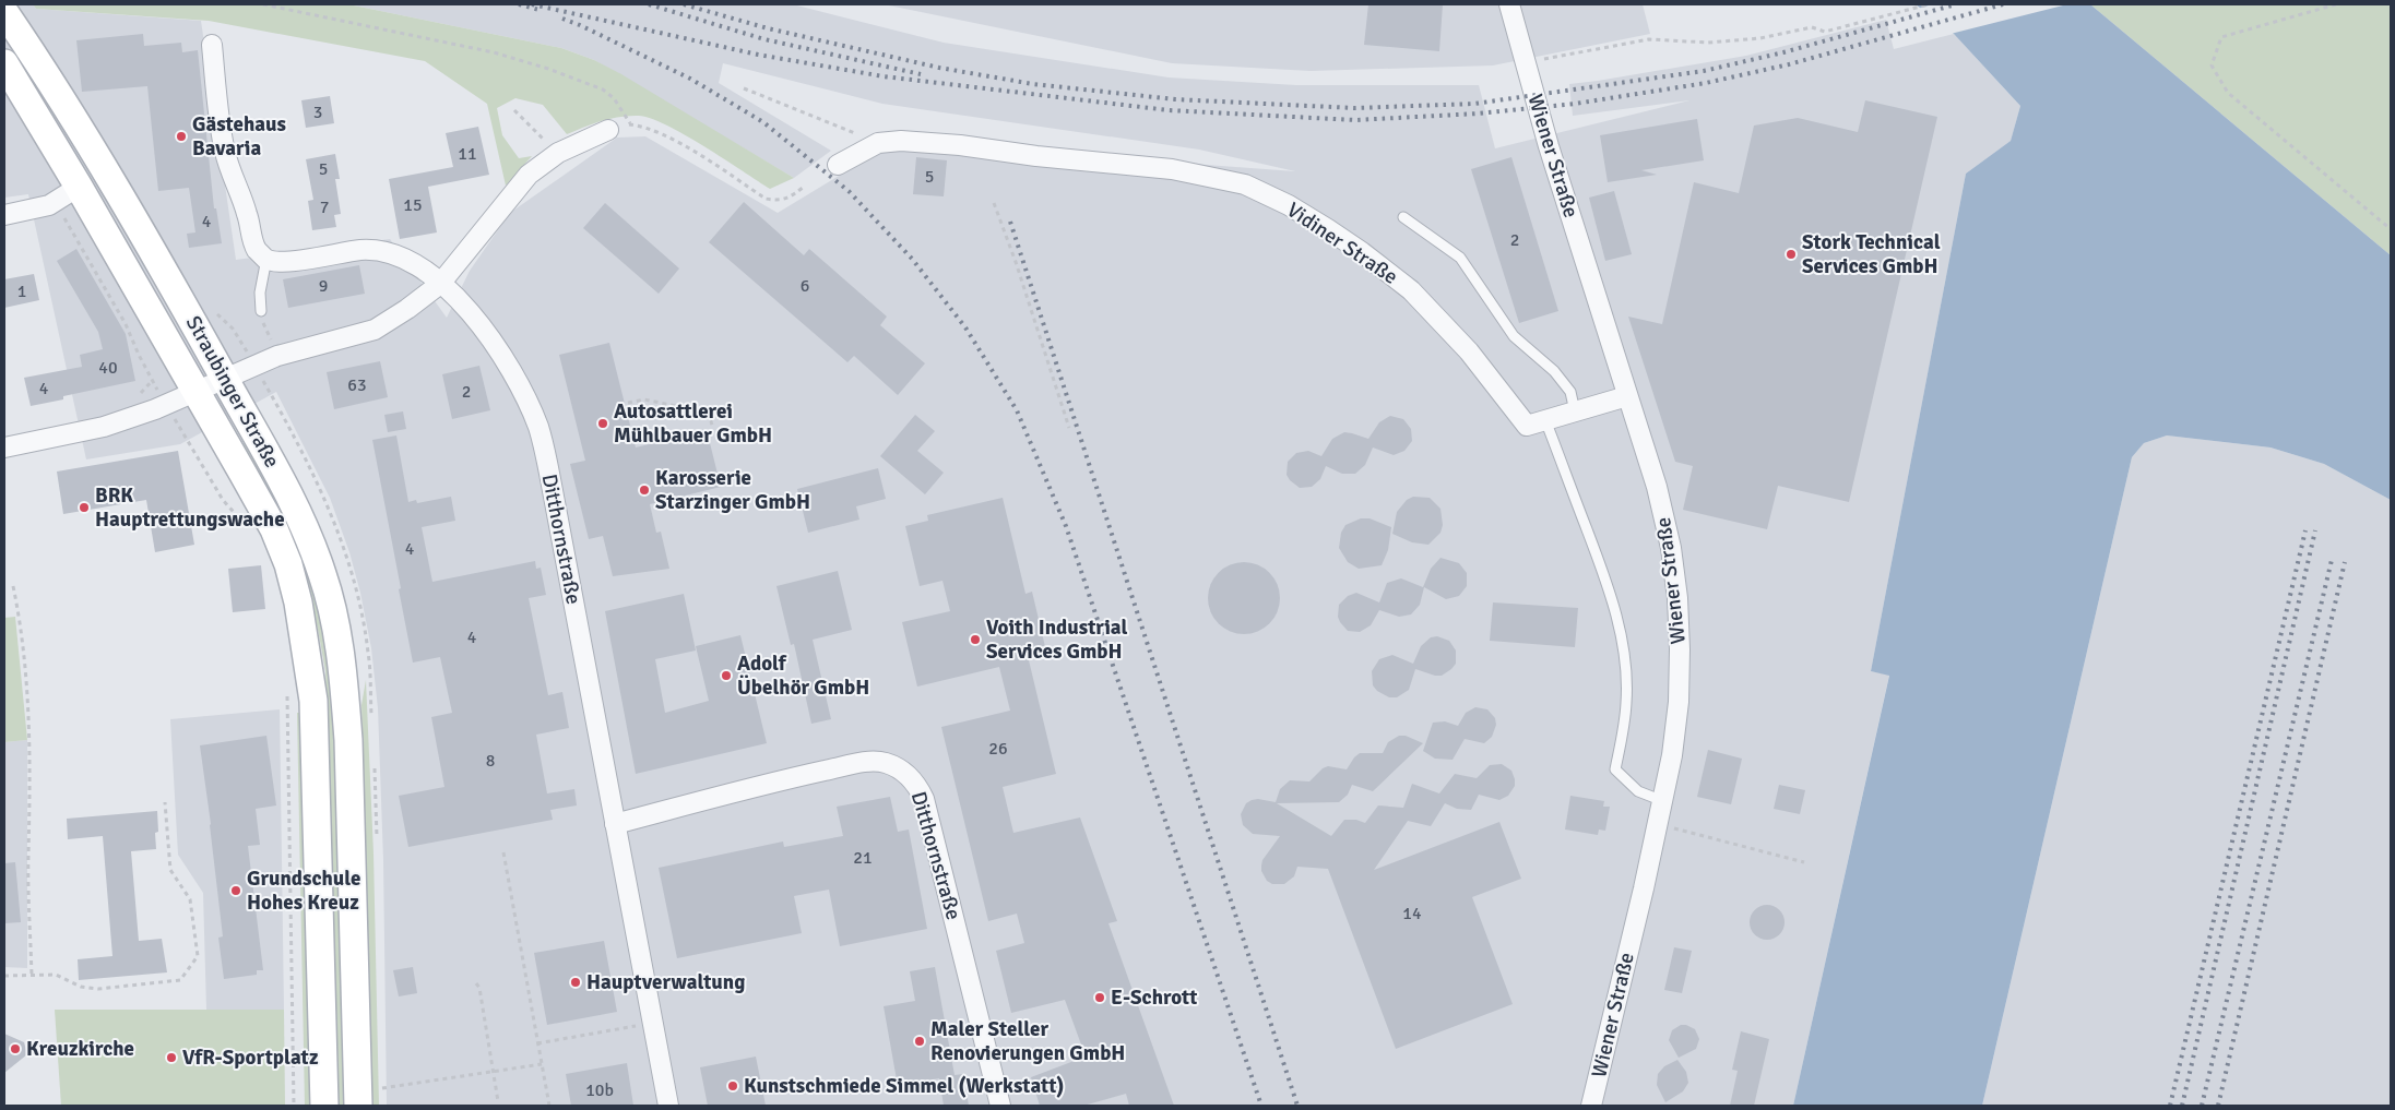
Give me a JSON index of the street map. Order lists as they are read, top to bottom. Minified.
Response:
{"streets":{"main road":["Straubinger Straße"],"street":["Wiener Straße","Vidiner Straße","Ditthornstraße"]},"crossings":[["Wiener Straße","Vidiner Straße"]],"places":["Gästehaus Bavaria","Stork Technical Services GmbH","Autosattlerei Mühlbauer GmbH","Karosserie Starzinger GmbH","BRK Hauptrettungswache","Voith Industrial Services GmbH","Adolf Übelhör GmbH","Grundschule Hohes Kreuz","Hauptverwaltung","E-Schrott","Maler Steller Renovierungen GmbH","Kreuzkirche","VfR-Sportplatz","Kunstschmiede Simmel (Werkstatt)"],"house_numbers":["3","11","5","5","15","7","4","2","9","6","1","40","63","4","2","4","4","26","8","21","14","10b"]}
